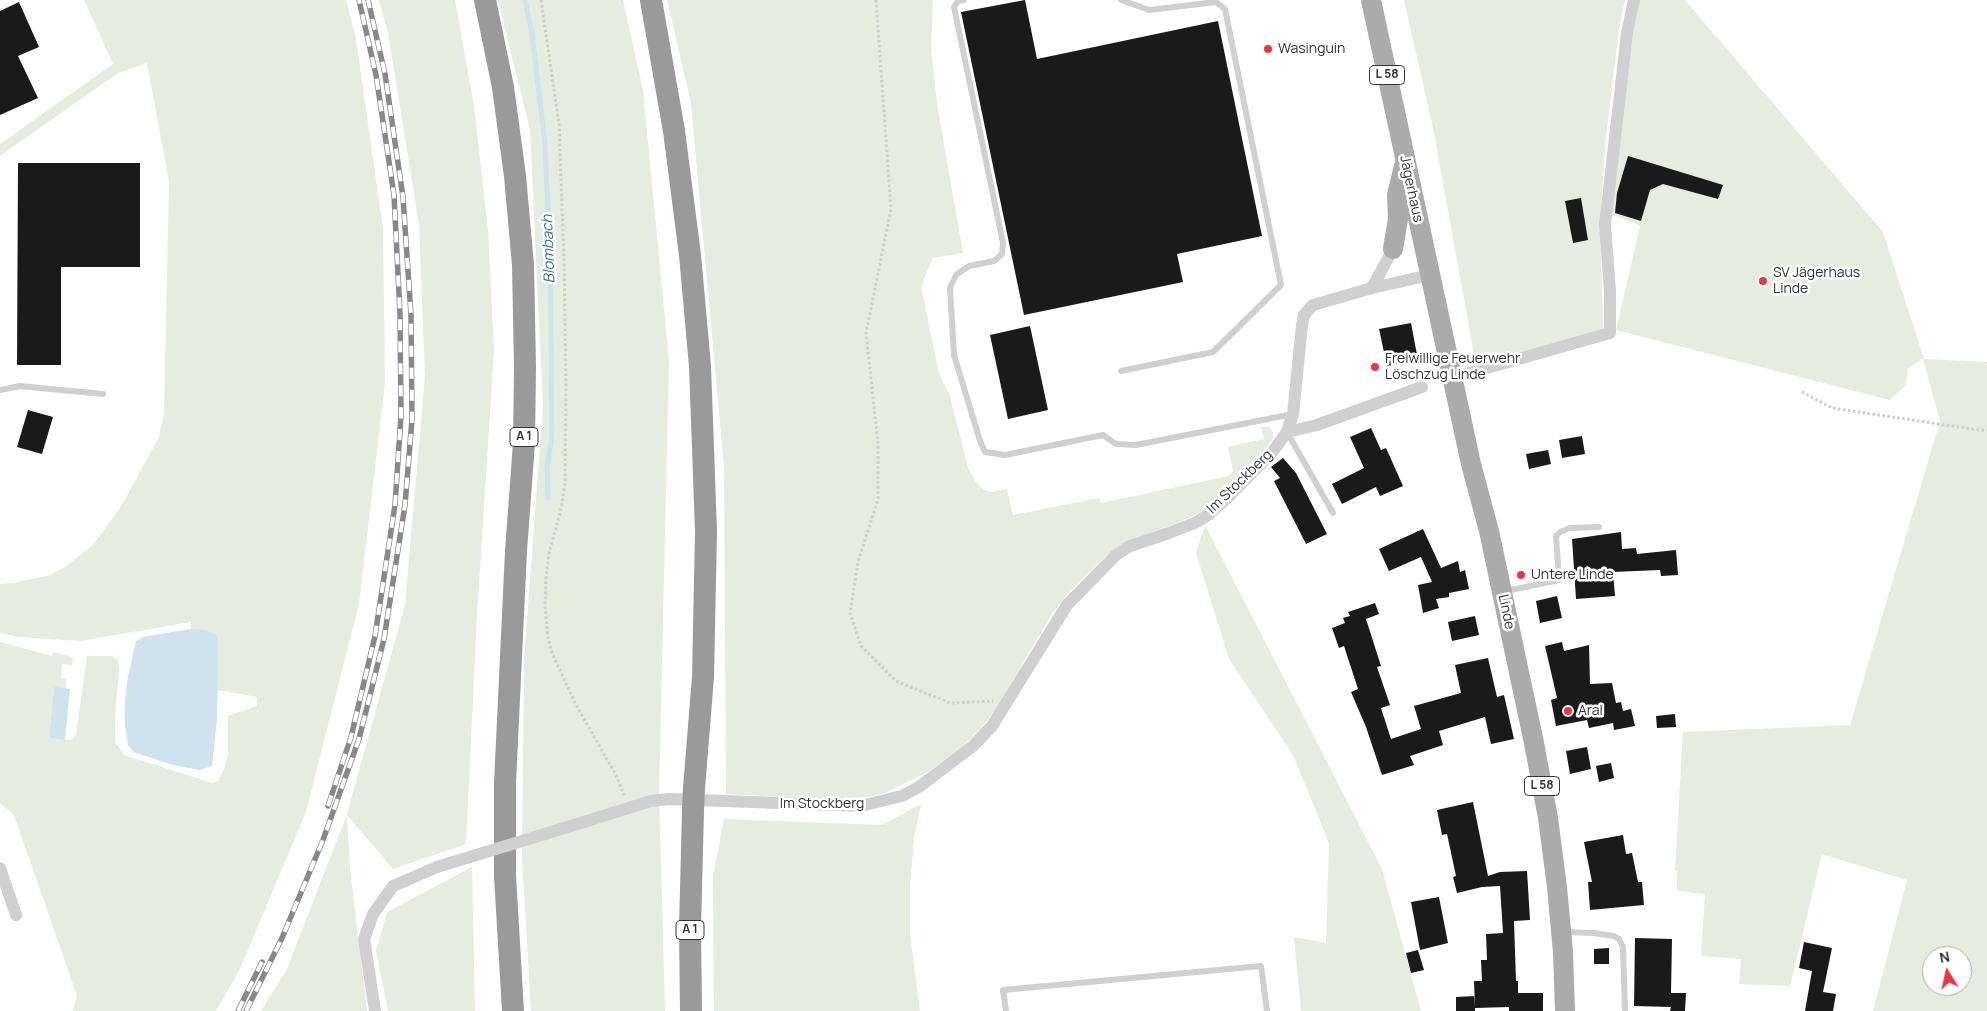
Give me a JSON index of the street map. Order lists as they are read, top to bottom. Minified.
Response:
{"streets":{"highway":["A 1"],"main road":["L 58","Jägerhaus","Linde"],"street":["Im Stockberg"]},"crossings":[["Jägerhaus","Im Stockberg"],["Jägerhaus","Linde"]],"water":["Blombach"],"places":["Wasinguin","SV Jägerhaus Linde","Freiwillige Feuerwehr Löschzug Linde","Untere Linde","Aral"],"north":"top"}
